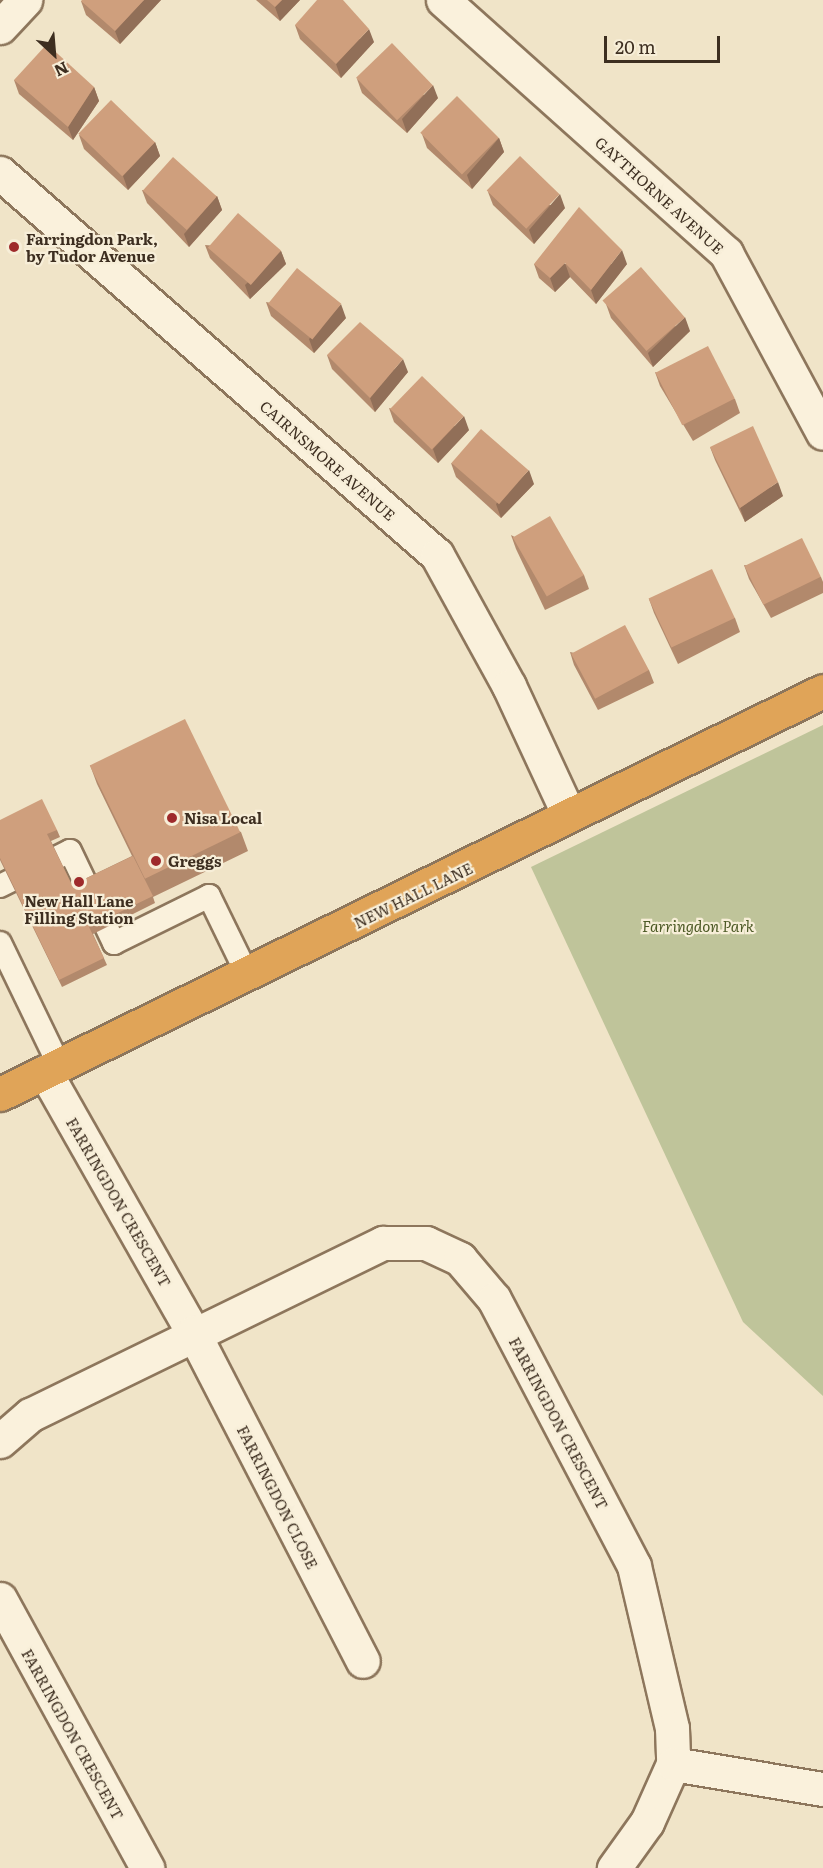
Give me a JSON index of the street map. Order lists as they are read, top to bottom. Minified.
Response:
{"streets":{"highway":["NEW HALL LANE"],"street":["GAYTHORNE AVENUE","CAIRNSMORE AVENUE","FARRINGDON CRESCENT","FARRINGDON CLOSE"]},"crossings":[["CAIRNSMORE AVENUE","NEW HALL LANE"],["NEW HALL LANE","FARRINGDON CRESCENT"],["FARRINGDON CRESCENT","FARRINGDON CLOSE"]],"parks":["Farringdon Park"],"places":["Farringdon Park, by Tudor Avenue","Nisa Local","Greggs","New Hall Lane Filling Station"],"scale_bar":"20 m","north":"bottom right"}
